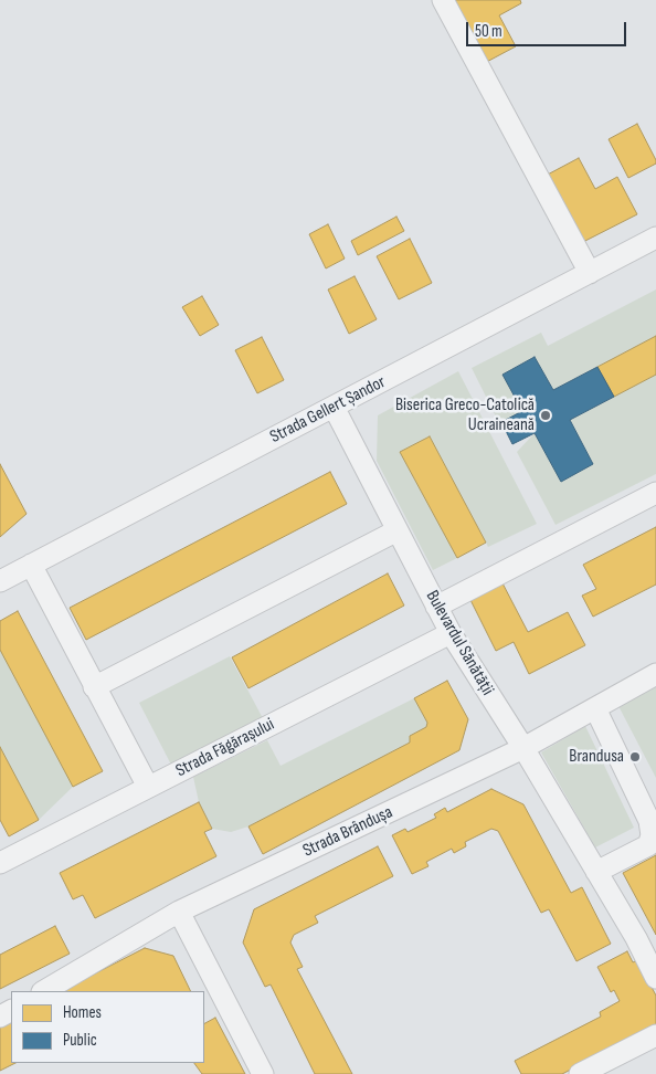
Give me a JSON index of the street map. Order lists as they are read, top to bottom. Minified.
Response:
{"streets":{"street":["Strada Gellert Șandor","Bulevardul Sănătății","Strada Făgărașului","Strada Brândușa"]},"crossings":[["Strada Gellert Șandor","Bulevardul Sănătății"],["Bulevardul Sănătății","Strada Făgărașului"],["Bulevardul Sănătății","Strada Brândușa"]],"places":["Biserica Greco-Catolică Ucraineană","Brandusa"],"legend":["Homes","Public"],"scale_bar":"50 m"}
